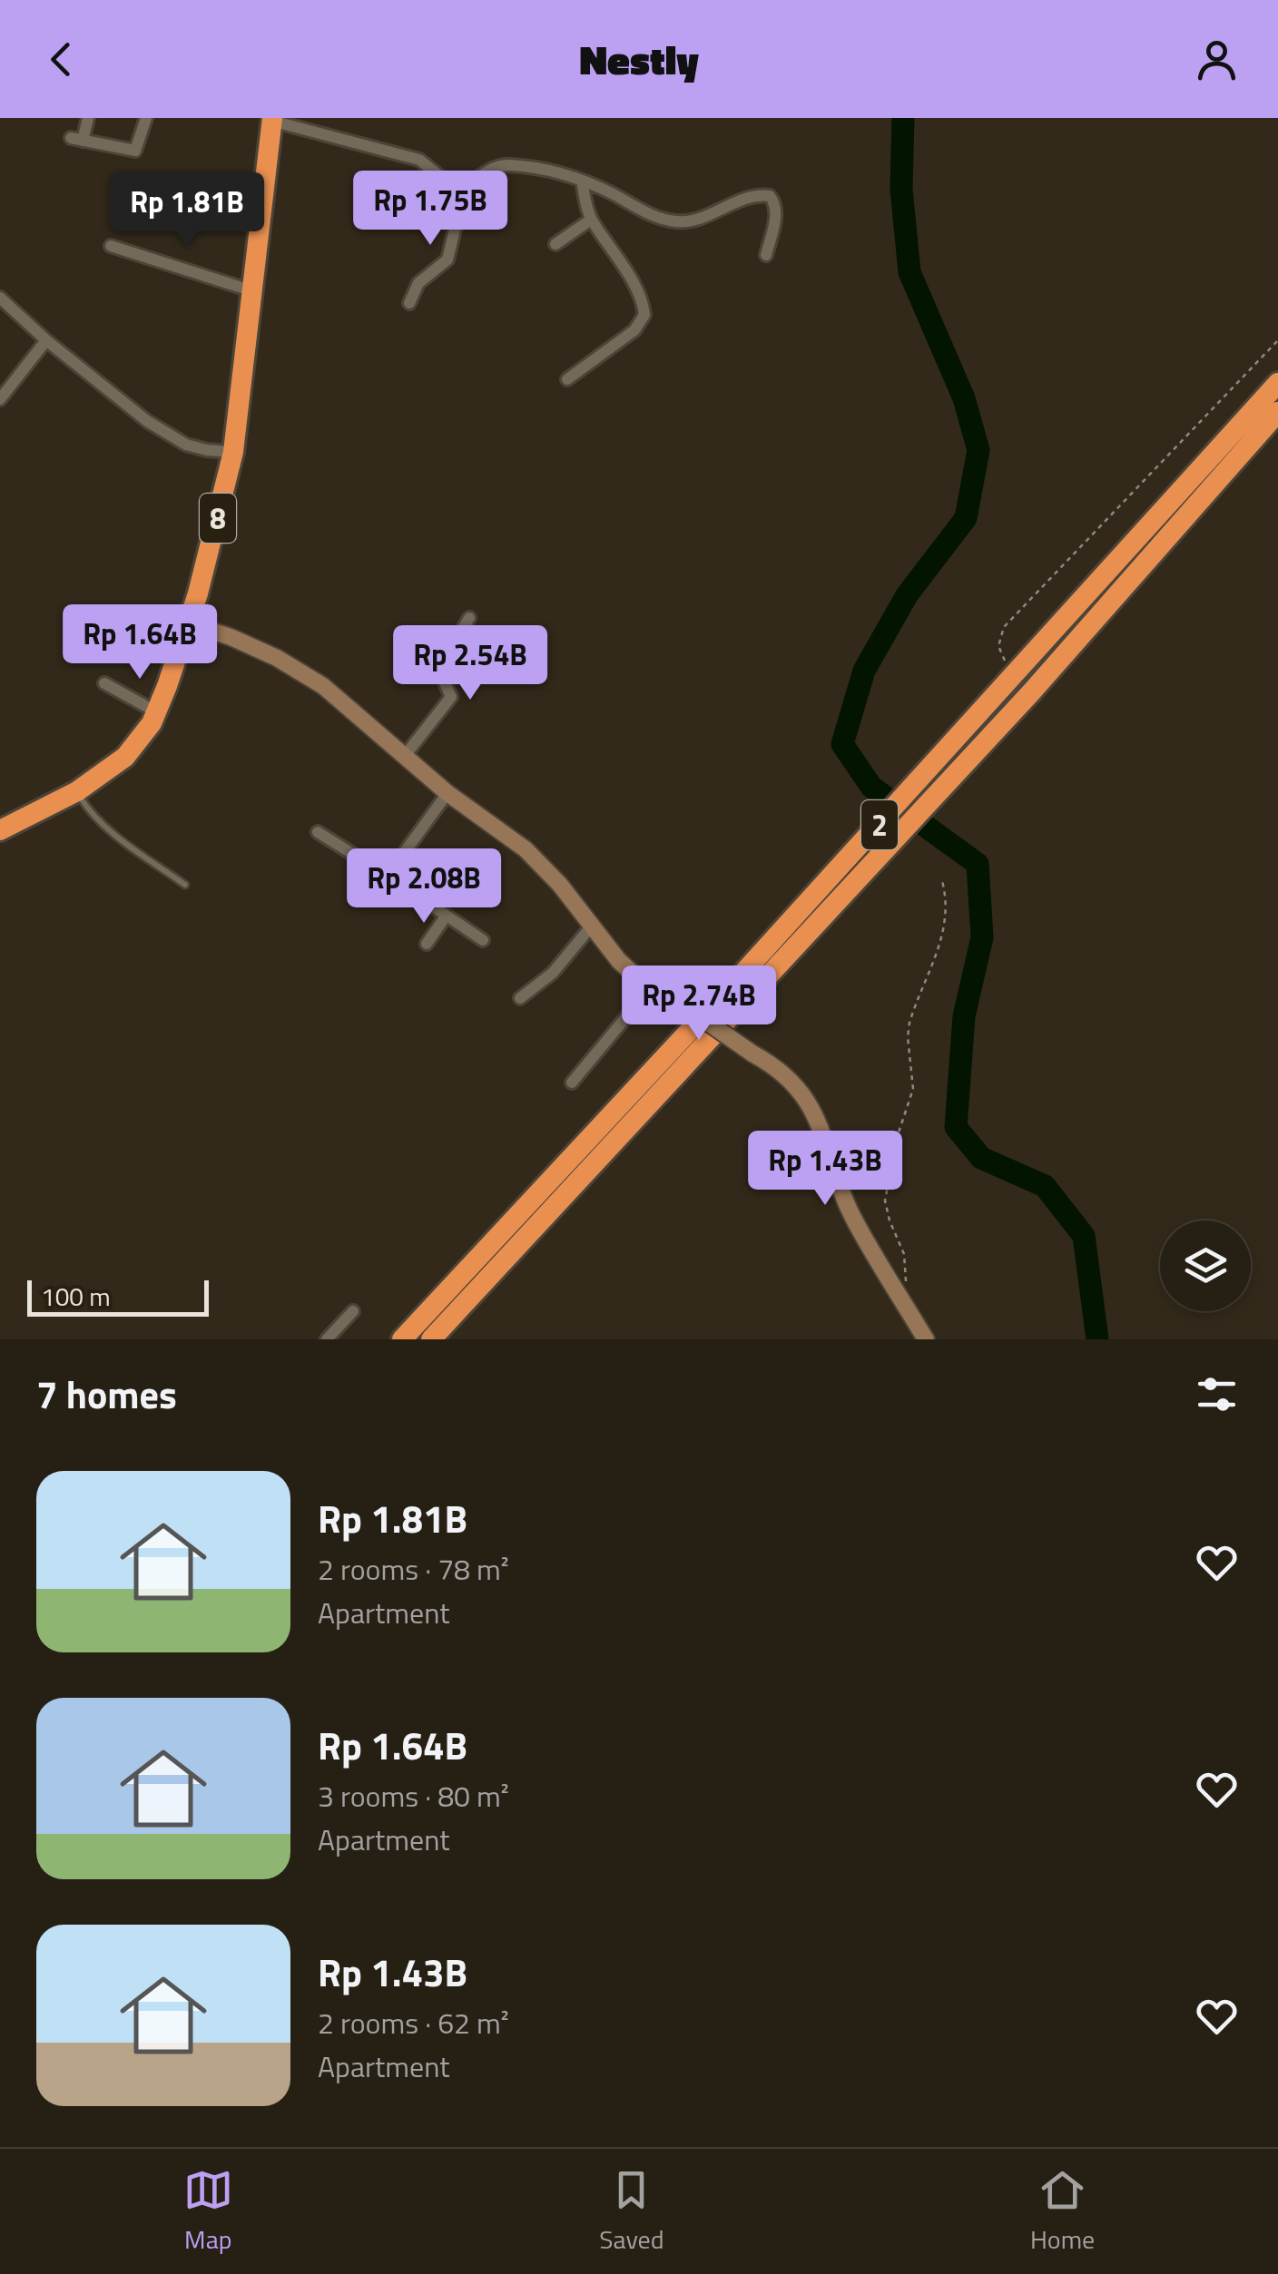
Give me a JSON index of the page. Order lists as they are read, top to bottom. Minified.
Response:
{"streets":{"highway":["8","2"]},"scale_bar":"100 m","page":{"header":"Nestly","price":["Rp 1.75B","Rp 1.81B","Rp 1.64B","Rp 2.54B","Rp 2.08B","Rp 2.74B","Rp 1.43B"],"scale":"100 m","heading":"7 homes","list":[{"name":"Rp 1.81B","note":"2 rooms · 78 m² · Apartment"},{"name":"Rp 1.64B","note":"3 rooms · 80 m² · Apartment"},{"name":"Rp 1.43B","note":"2 rooms · 62 m² · Apartment"}],"tabs":["Map","Saved","Home"]}}
